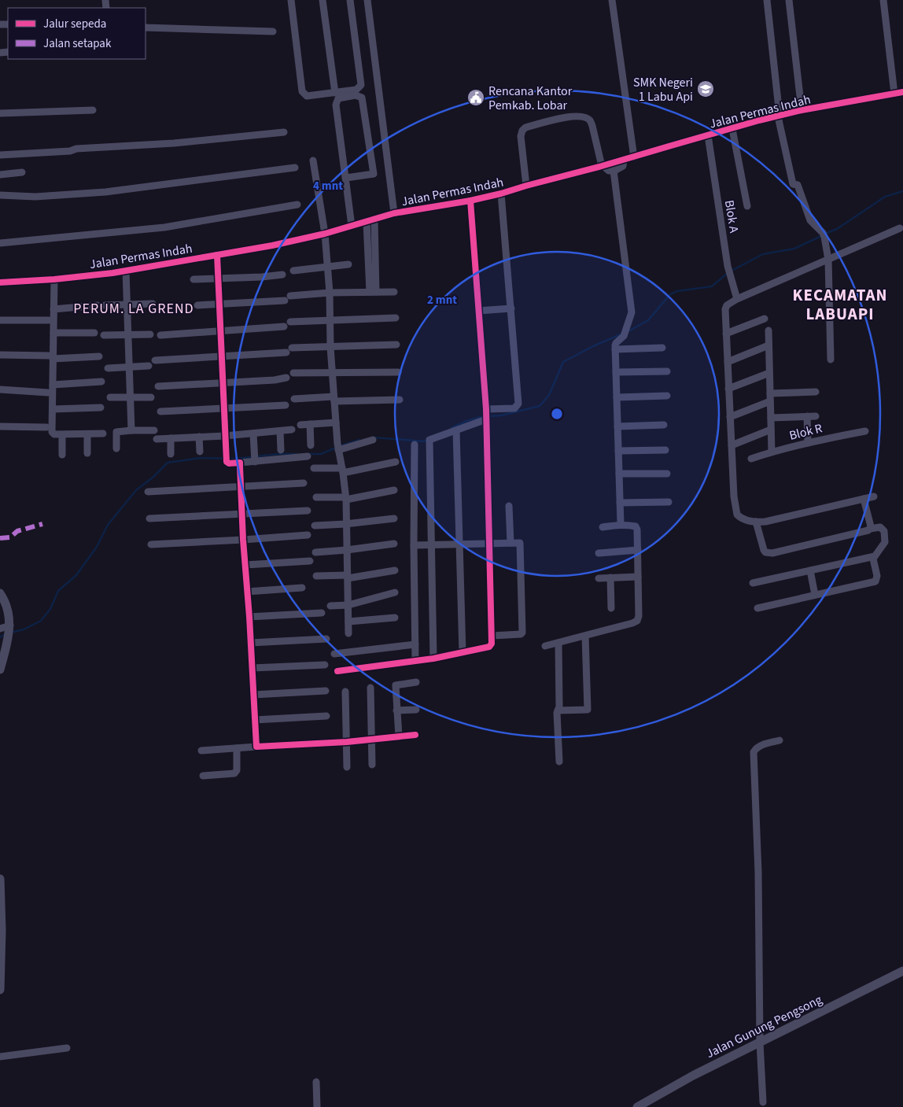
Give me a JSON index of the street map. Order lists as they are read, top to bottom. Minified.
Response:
{"streets":{"street":["Jalan Permas Indah","Blok A","Blok R","Jalan Gunung Pengsong"]},"crossings":[["Jalan Permas Indah","Blok A"]],"districts":["KECAMATAN LABUAPI","PERUM. LA GREND"],"places":{"school or university":["SMK Negeri 1 Labu Api"],"public building":["Rencana Kantor Pemkab. Lobar"]},"legend":["Jalur sepeda","Jalan setapak"],"rings":["4 mnt","2 mnt"]}
